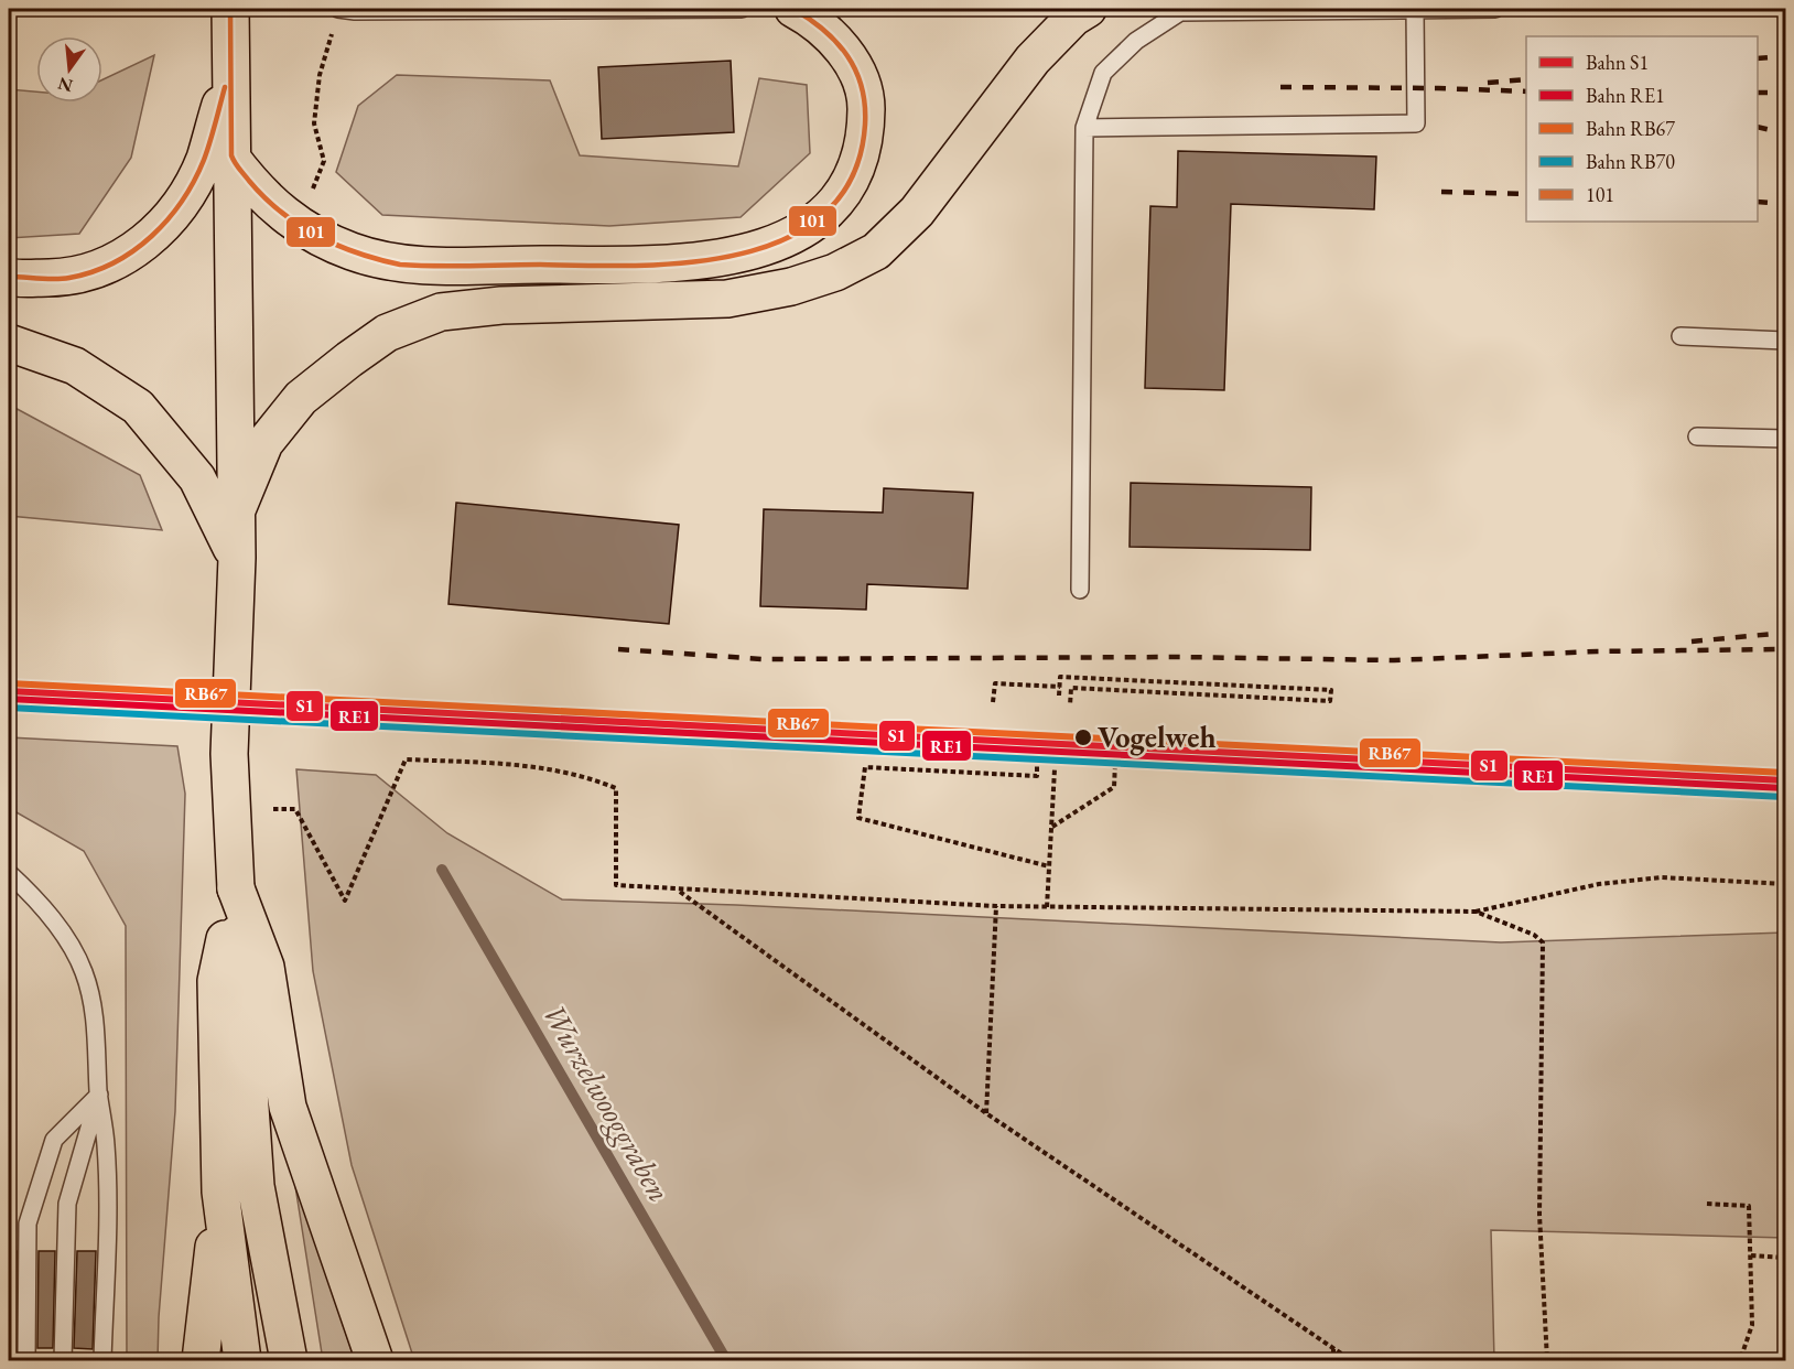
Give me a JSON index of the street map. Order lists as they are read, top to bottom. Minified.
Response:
{"water":["Wurzelwooggraben"],"places":["Vogelweh"],"lines":["transit line 101","rail line RB67","rail line S1","rail line RE1","rail line RB70"],"legend":["Bahn S1","Bahn RE1","Bahn RB67","Bahn RB70","101"],"north":"bottom"}
